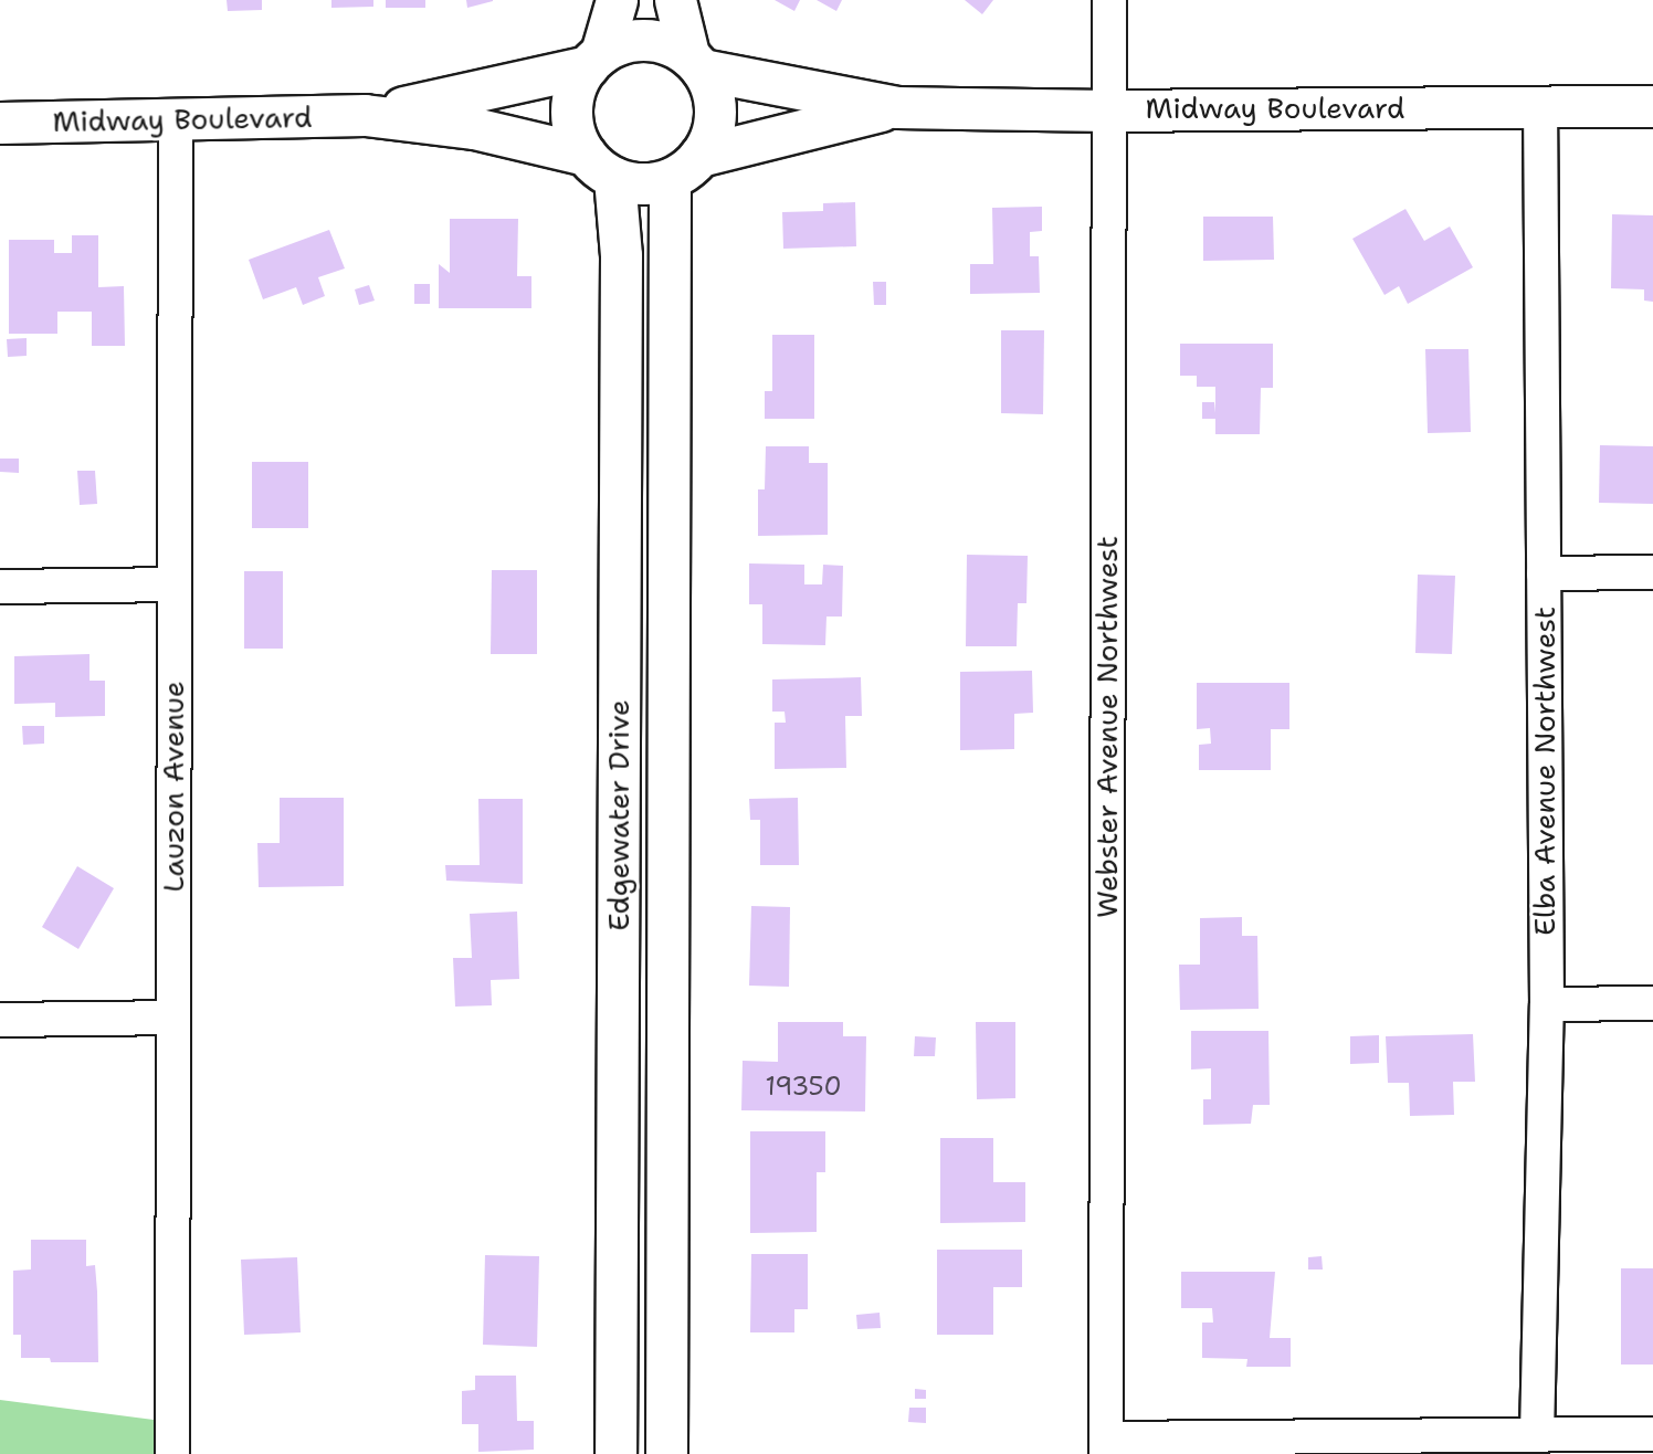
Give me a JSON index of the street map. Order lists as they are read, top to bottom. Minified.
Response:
{"streets":{"street":["Midway Boulevard","Webster Avenue Northwest","Elba Avenue Northwest","Lauzon Avenue","Edgewater Drive"]},"crossings":[["Midway Boulevard","Webster Avenue Northwest"],["Midway Boulevard","Elba Avenue Northwest"],["Midway Boulevard","Lauzon Avenue"],["Midway Boulevard","Edgewater Drive"]],"house_numbers":["19350"]}
